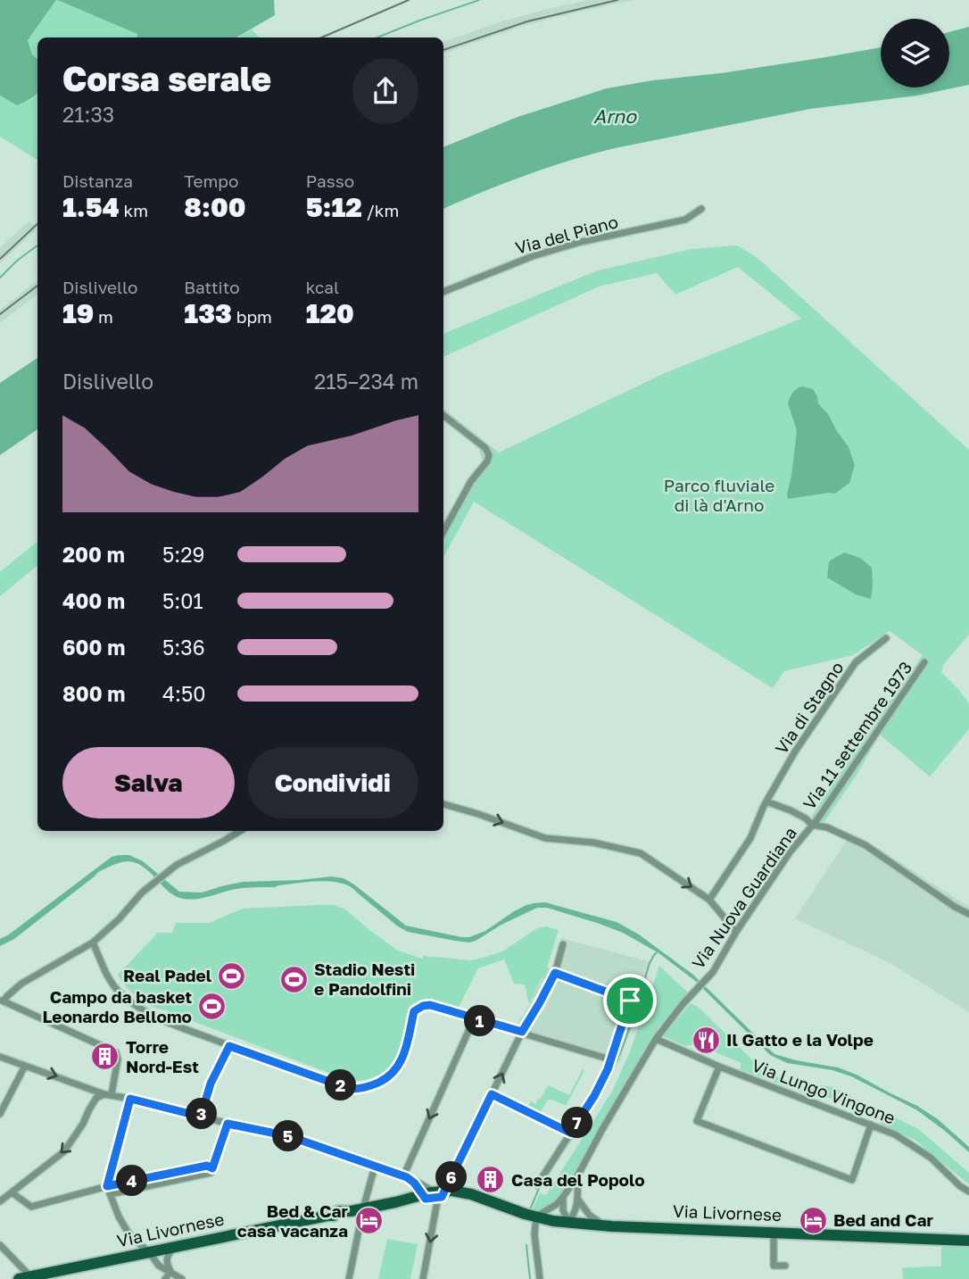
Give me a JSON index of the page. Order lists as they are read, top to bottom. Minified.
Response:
{"streets":{"main road":["Via Livornese"],"street":["Via del Piano","Via di Stagno","Via 11 settembre 1973","Via Nuova Guardiana","Via Lungo Vingone"]},"crossings":[["Via 11 settembre 1973","Via Nuova Guardiana"],["Via Nuova Guardiana","Via Lungo Vingone"],["Via Nuova Guardiana","Via Livornese"]],"water":["Arno"],"parks":["Parco fluviale di là d'Arno"],"places":{"sports":["Real Padel","Stadio Nesti e Pandolfini","Campo da basket Leonardo Bellomo"],"restaurant":["Il Gatto e la Volpe"],"building":["Torre Nord-Est","Casa del Popolo"],"hotel":["Bed and Car","Bed & Car casa vacanza"]},"page":{"heading":["Corsa serale","21:33"],"stats":[["Distanza","1.54 km"],["Tempo","8:00"],["Passo","5:12 /km"],["Dislivello","19 m"],["Battito","133 bpm"],["kcal","120"]],"chart":["Dislivello","215–234 m"],"list":[{"name":"200 m","note":"5:29"},{"name":"400 m","note":"5:01"},{"name":"600 m","note":"5:36"},{"name":"800 m","note":"4:50"}],"buttons":["Salva","Condividi"],"pins":["1","2","3","7","5","6","4"]}}
